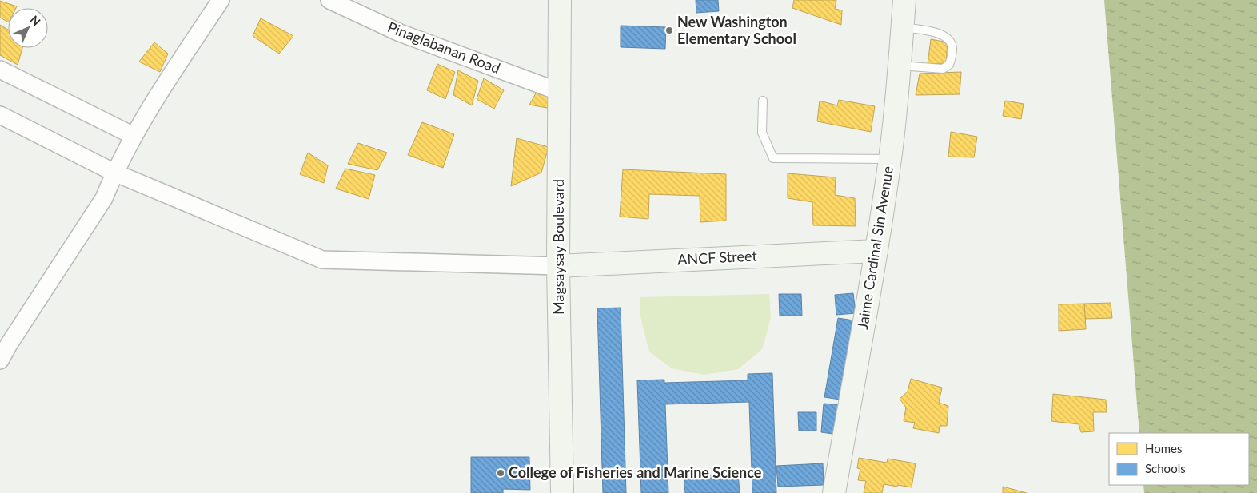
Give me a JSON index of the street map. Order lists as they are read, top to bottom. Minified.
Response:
{"streets":{"main road":["Magsaysay Boulevard","Jaime Cardinal Sin Avenue","ANCF Street"],"street":["Pinaglabanan Road"]},"crossings":[["Pinaglabanan Road","Magsaysay Boulevard"],["Magsaysay Boulevard","ANCF Street"],["Jaime Cardinal Sin Avenue","ANCF Street"]],"places":["New Washington Elementary School","College of Fisheries and Marine Science"],"legend":["Homes","Schools"],"north":"top right"}
